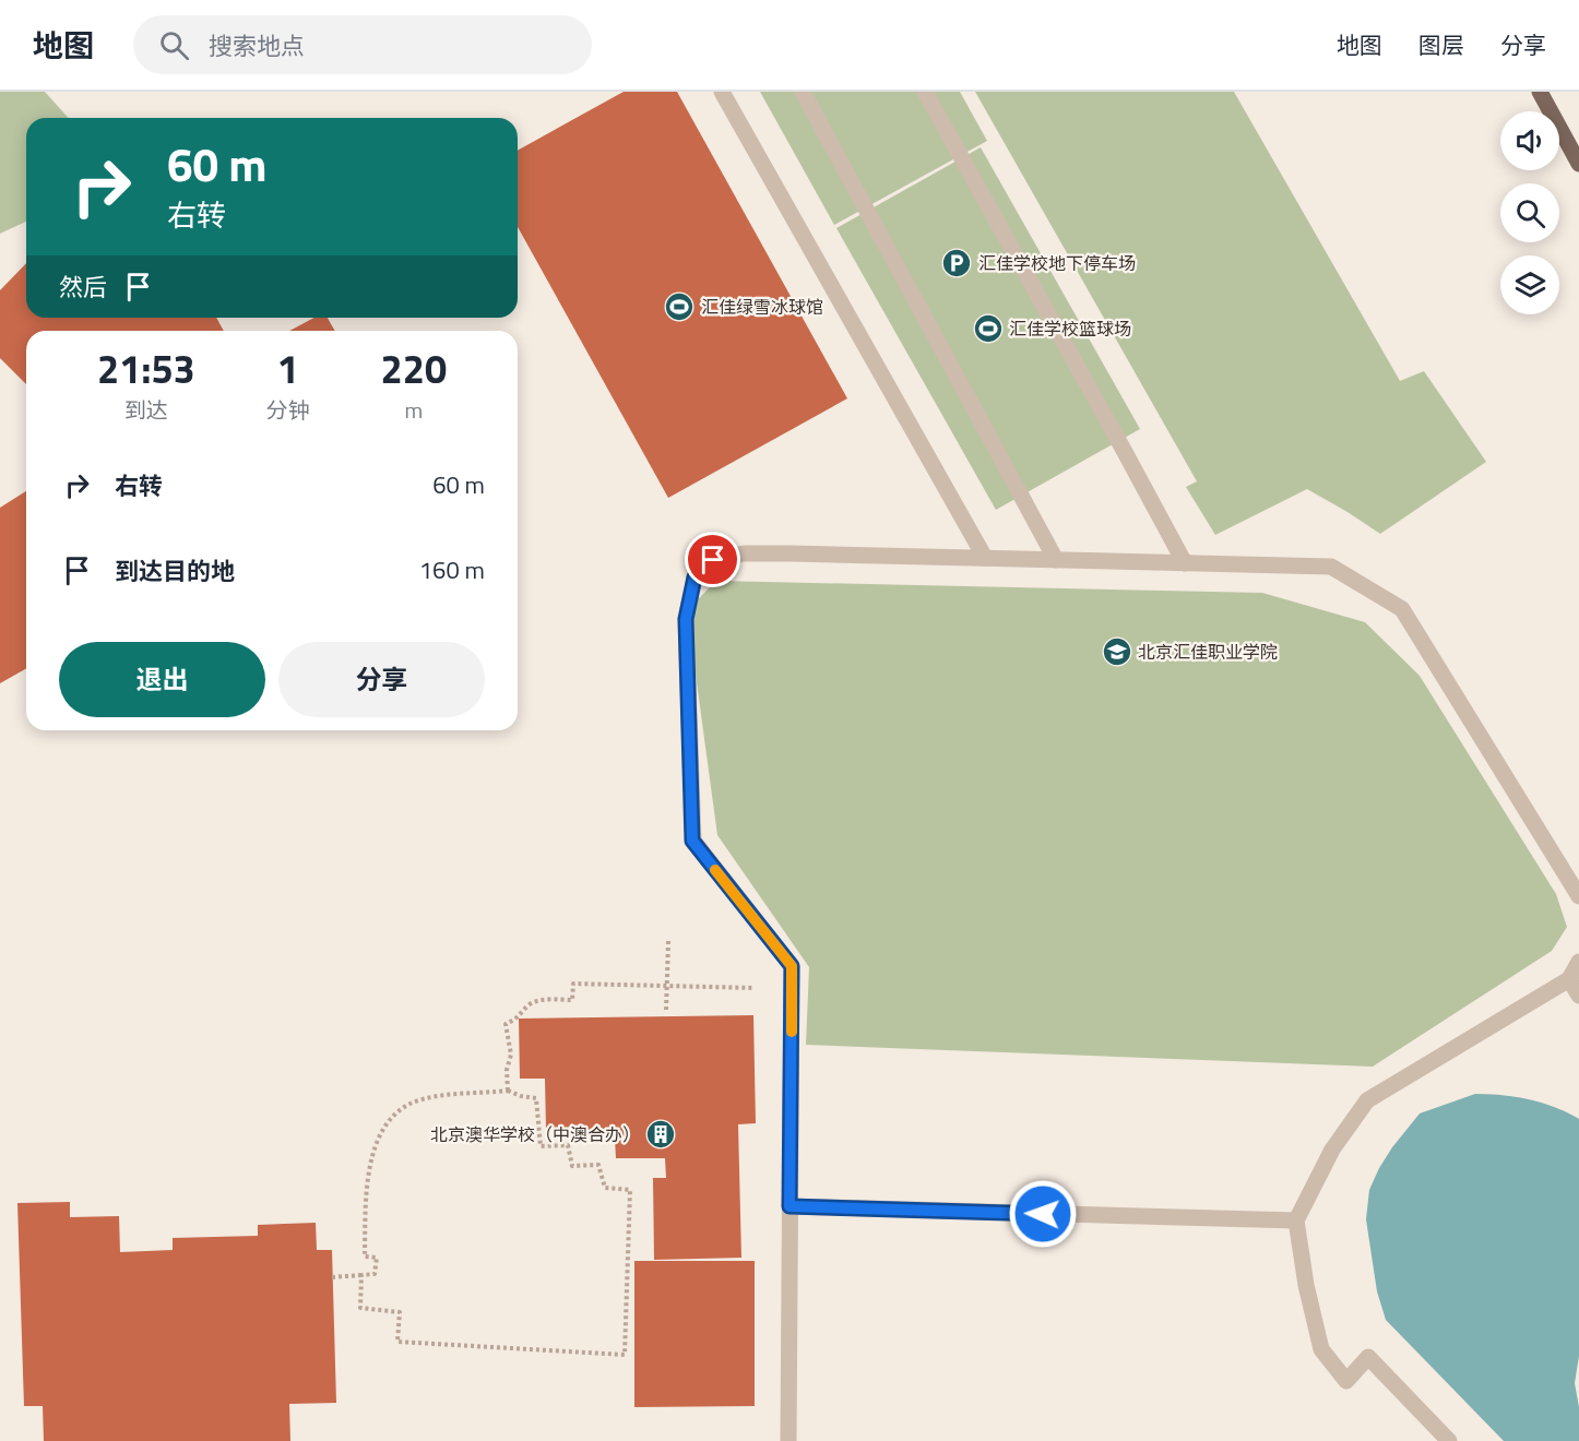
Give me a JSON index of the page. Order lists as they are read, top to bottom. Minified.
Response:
{"places":{"parking":["汇佳学校地下停车场"],"sports":["汇佳绿雪冰球馆","汇佳学校篮球场"],"school or university":["北京汇佳职业学院"],"building":["北京澳华学校（中澳合办）"]},"page":{"header":"地图","search":"搜索地点","nav":["地图","图层","分享"],"turn":["60 m","右转"],"then":"然后","eta":["21:53","到达","1","分钟","220","m"],"list":[{"name":"右转","value":"60 m"},{"name":"到达目的地","value":"160 m"}],"buttons":["退出","分享"]}}
